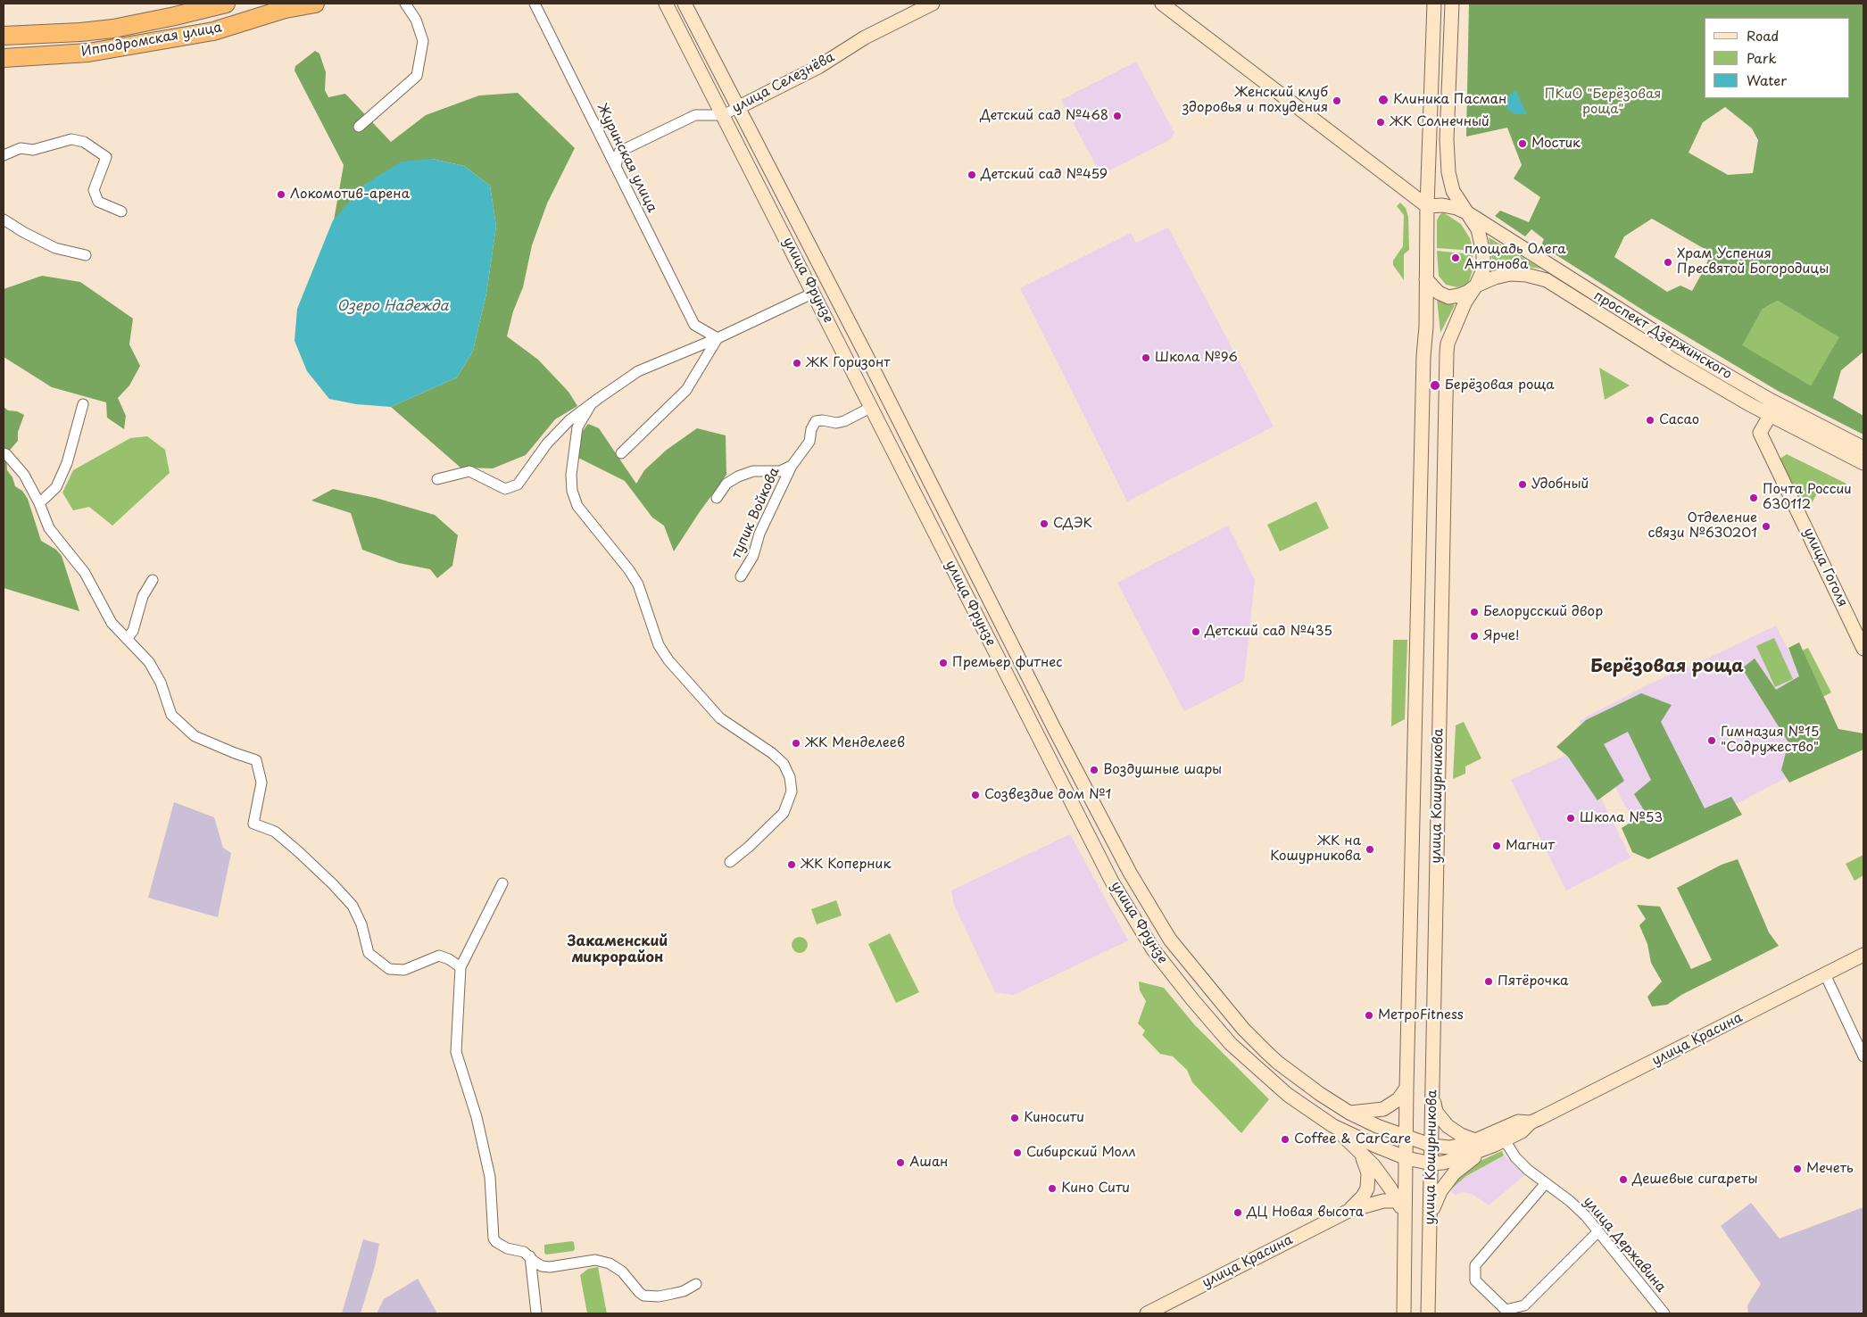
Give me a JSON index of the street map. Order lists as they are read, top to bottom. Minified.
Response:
{"streets":{"highway":["Ипподромская улица"],"main road":["улица Селезнёва","улица Фрунзе","проспект Дзержинского","улица Гоголя","улица Кошурникова","улица Красина"],"street":["Журинская улица","тупик Войкова","улица Державина"]},"crossings":[["улица Селезнёва","Журинская улица"],["улица Селезнёва","улица Фрунзе"],["улица Фрунзе","улица Кошурникова"],["улица Фрунзе","улица Красина"],["проспект Дзержинского","улица Гоголя"],["проспект Дзержинского","улица Кошурникова"],["улица Кошурникова","улица Красина"],["улица Красина","улица Державина"]],"districts":["Берёзовая роща","Закаменский микрорайон"],"water":["Озеро Надежда"],"parks":["ПКиО \"Берёзовая роща\""],"places":["Клиника Пасман","Женский клуб здоровья и похудения","Детский сад №468","ЖК Солнечный","Мостик","Детский сад №459","Локомотив-арена","площадь Олега Антонова","Храм Успения Пресвятой Богородицы","Школа №96","ЖК Горизонт","Берёзовая роща","Cacao","Удобный","Почта России 630112","СДЭК","Отделение связи №630201","Белорусский двор","Детский сад №435","Ярче!","Премьер фитнес","Гимназия №15 \"Содружество\"","ЖК Менделеев","Воздушные шары","Созвездие дом №1","Школа №53","Магнит","ЖК на Кошурникова","ЖК Коперник","Пятёрочка","МетроFitness","Киносити","Coffee & CarCare","Сибирский Молл","Ашан","Мечеть","Дешевые сигареты","Кино Сити","ДЦ Новая высота"],"legend":["Road","Park","Water"]}
